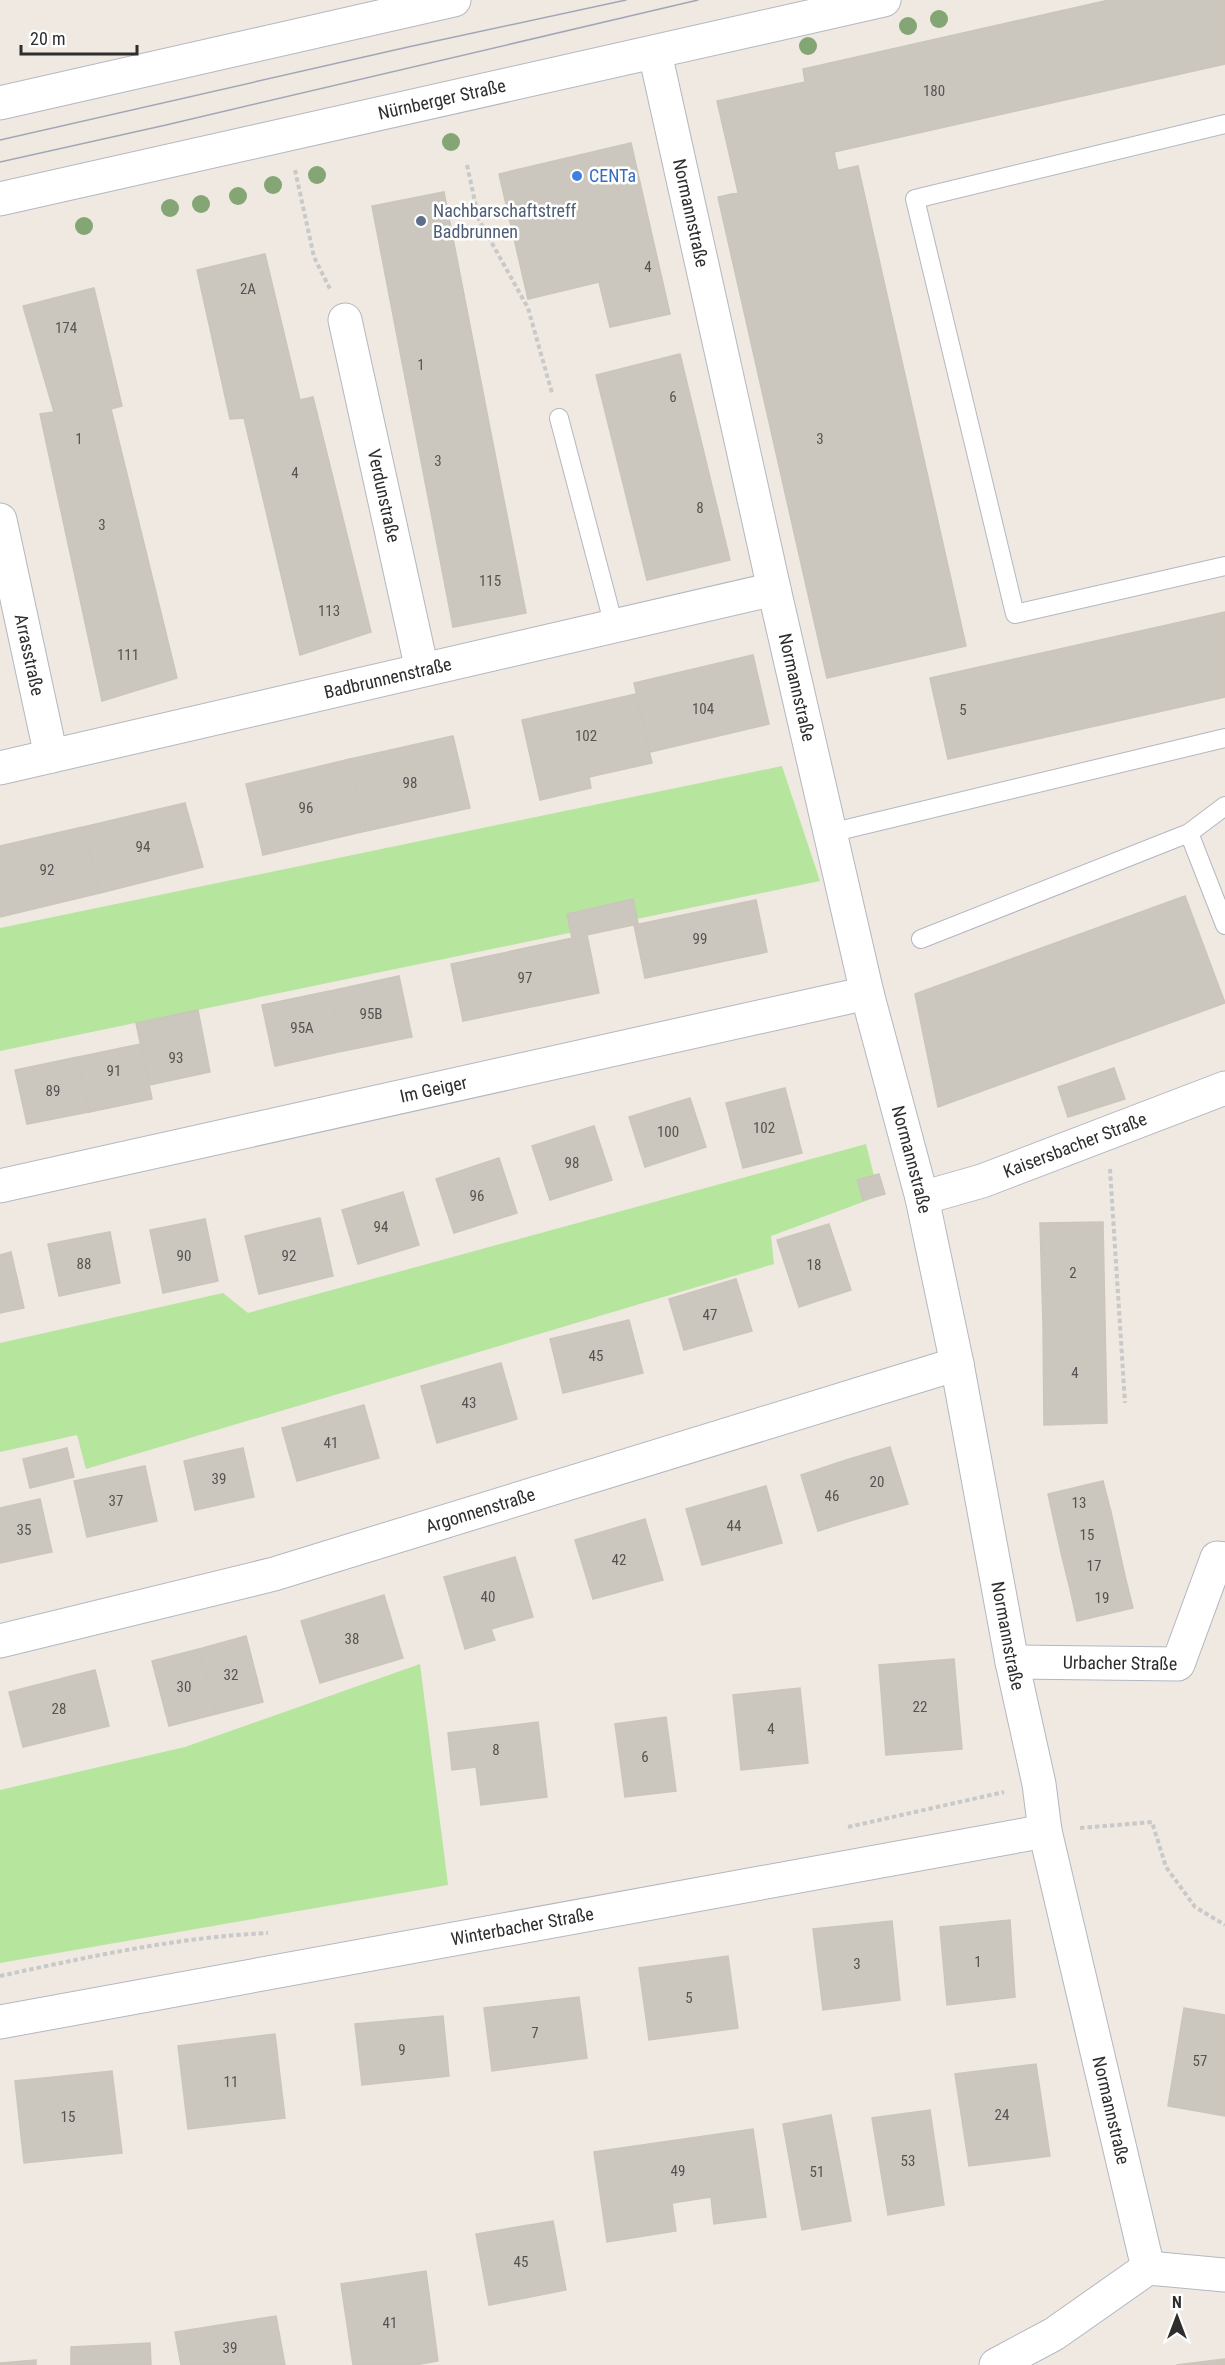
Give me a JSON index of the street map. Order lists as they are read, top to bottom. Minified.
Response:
{"streets":{"street":["Nürnberger Straße","Normannstraße","Verdunstraße","Arrasstraße","Badbrunnenstraße","Im Geiger","Kaisersbacher Straße","Argonnenstraße","Urbacher Straße","Winterbacher Straße"]},"crossings":[["Nürnberger Straße","Normannstraße"],["Normannstraße","Badbrunnenstraße"],["Normannstraße","Im Geiger"],["Normannstraße","Kaisersbacher Straße"],["Normannstraße","Argonnenstraße"],["Normannstraße","Urbacher Straße"],["Normannstraße","Winterbacher Straße"],["Verdunstraße","Badbrunnenstraße"],["Arrasstraße","Badbrunnenstraße"]],"places":["CENTa","Nachbarschaftstreff Badbrunnen"],"house_numbers":["180","4","2A","174","1","6","1","3","3","4","8","3","115","113","111","104","5","102","98","96","94","92","99","97","95B","95A","93","91","89","102","100","98","96","94","90","92","88","18","2","47","45","4","43","41","39","20","46","37","13","44","35","15","42","17","40","19","38","32","30","22","28","4","8","6","1","3","5","7","9","57","11","24","15","53","49","51","45","41","39"],"scale_bar":"20 m","north":"top"}
